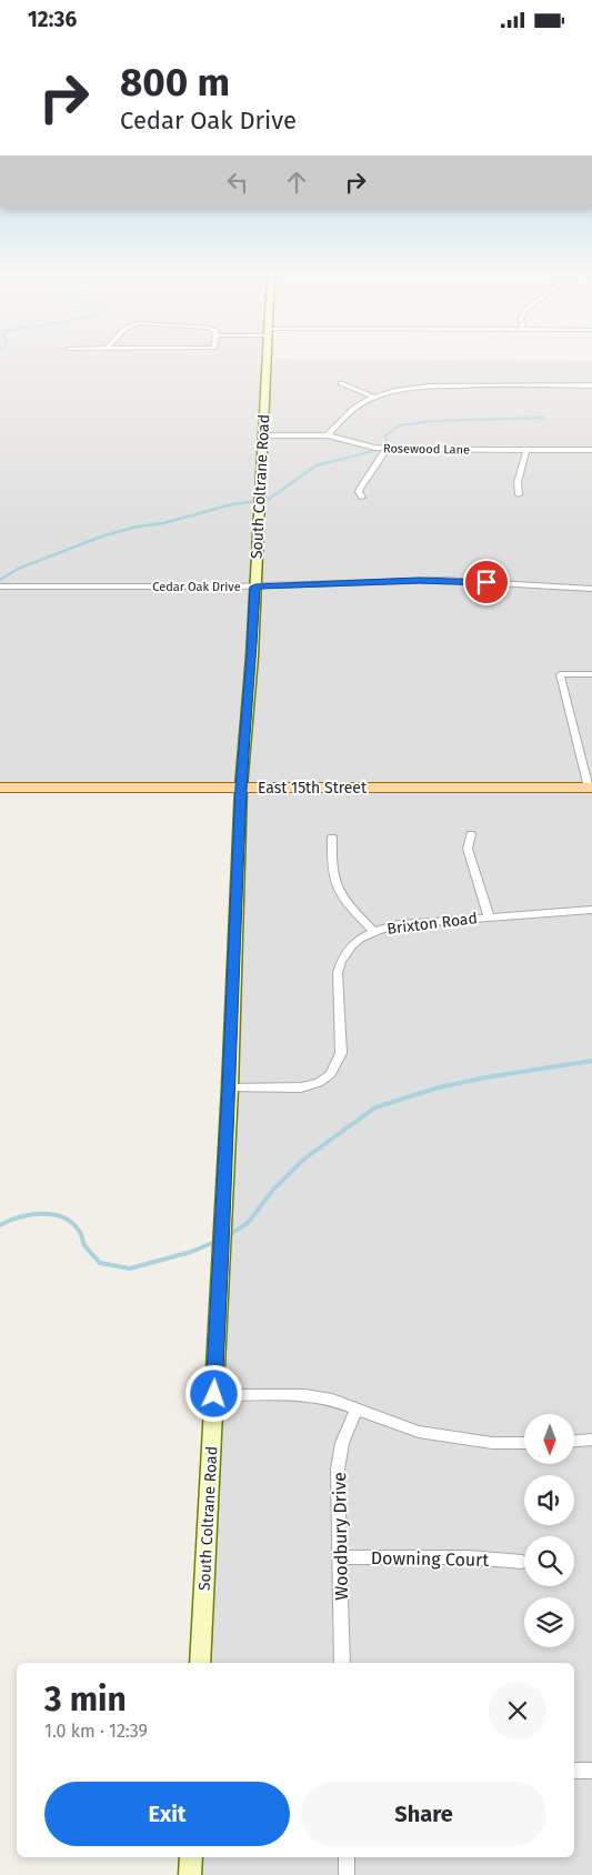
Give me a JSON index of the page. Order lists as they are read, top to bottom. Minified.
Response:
{"streets":{"main road":["South Coltrane Road","East 15th Street"],"street":["Rosewood Lane","Cedar Oak Drive","Brixton Road","Woodbury Drive","Downing Court"]},"crossings":[["Rosewood Lane","South Coltrane Road"],["South Coltrane Road","Cedar Oak Drive"],["South Coltrane Road","East 15th Street"],["South Coltrane Road","Brixton Road"],["Woodbury Drive","Downing Court"]],"north":"bottom","page":{"status":"12:36","turn":["800 m","Cedar Oak Drive"],"heading":["3 min","1.0 km · 12:39"],"buttons":["Exit","Share"]}}
